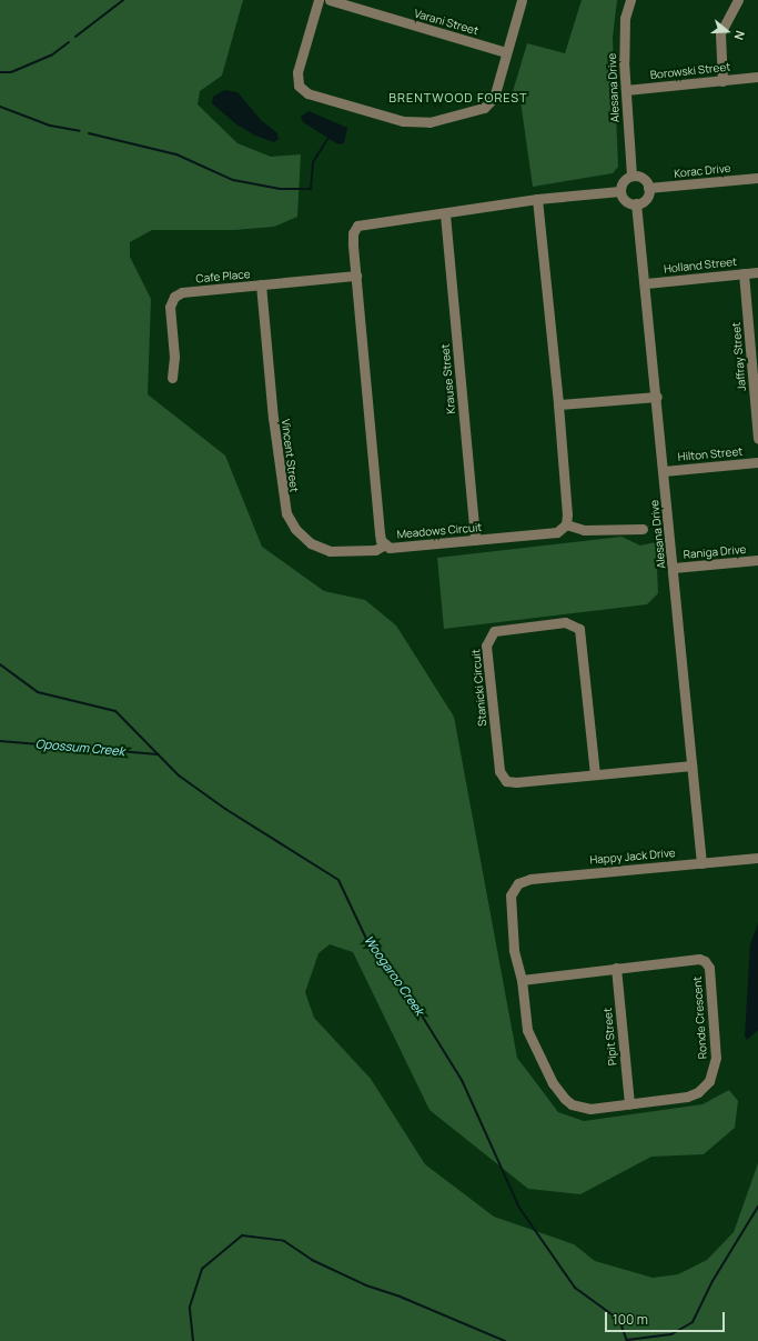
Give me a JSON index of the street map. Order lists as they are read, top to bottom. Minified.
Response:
{"streets":{"street":["Varani Street","Borowski Street","Alesana Drive","Korac Drive","Holland Street","Cafe Place","Jaffray Street","Krause Street","Hilton Street","Vincent Street","Meadows Circuit","Raniga Drive","Stanicki Circuit","Happy Jack Drive","Ronde Crescent","Pipit Street"]},"crossings":[["Borowski Street","Alesana Drive"],["Alesana Drive","Korac Drive"],["Alesana Drive","Holland Street"],["Alesana Drive","Hilton Street"],["Alesana Drive","Meadows Circuit"],["Alesana Drive","Raniga Drive"],["Alesana Drive","Stanicki Circuit"],["Alesana Drive","Happy Jack Drive"],["Korac Drive","Meadows Circuit"],["Holland Street","Jaffray Street"],["Cafe Place","Vincent Street"],["Cafe Place","Meadows Circuit"],["Krause Street","Meadows Circuit"],["Vincent Street","Meadows Circuit"],["Happy Jack Drive","Ronde Crescent"],["Ronde Crescent","Pipit Street"]],"districts":["BRENTWOOD FOREST"],"water":["Opossum Creek","Woogaroo Creek"],"scale_bar":"100 m","north":"right"}
